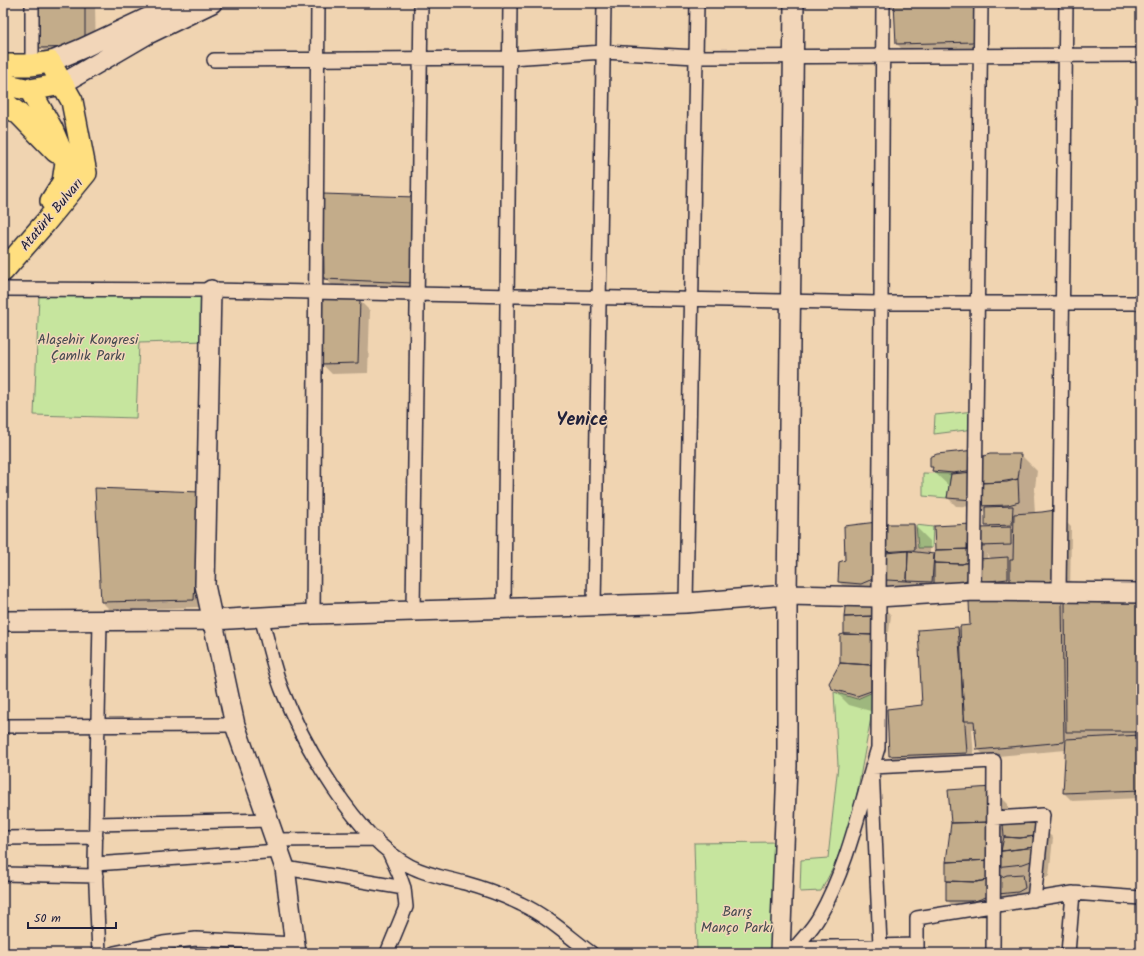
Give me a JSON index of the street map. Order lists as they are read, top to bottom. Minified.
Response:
{"streets":{"main road":["Atatürk Bulvarı"]},"districts":["Yenice"],"parks":["Alaşehir Kongresi Çamlık Parkı","Barış Manço Parkı"],"scale_bar":"50 m"}
